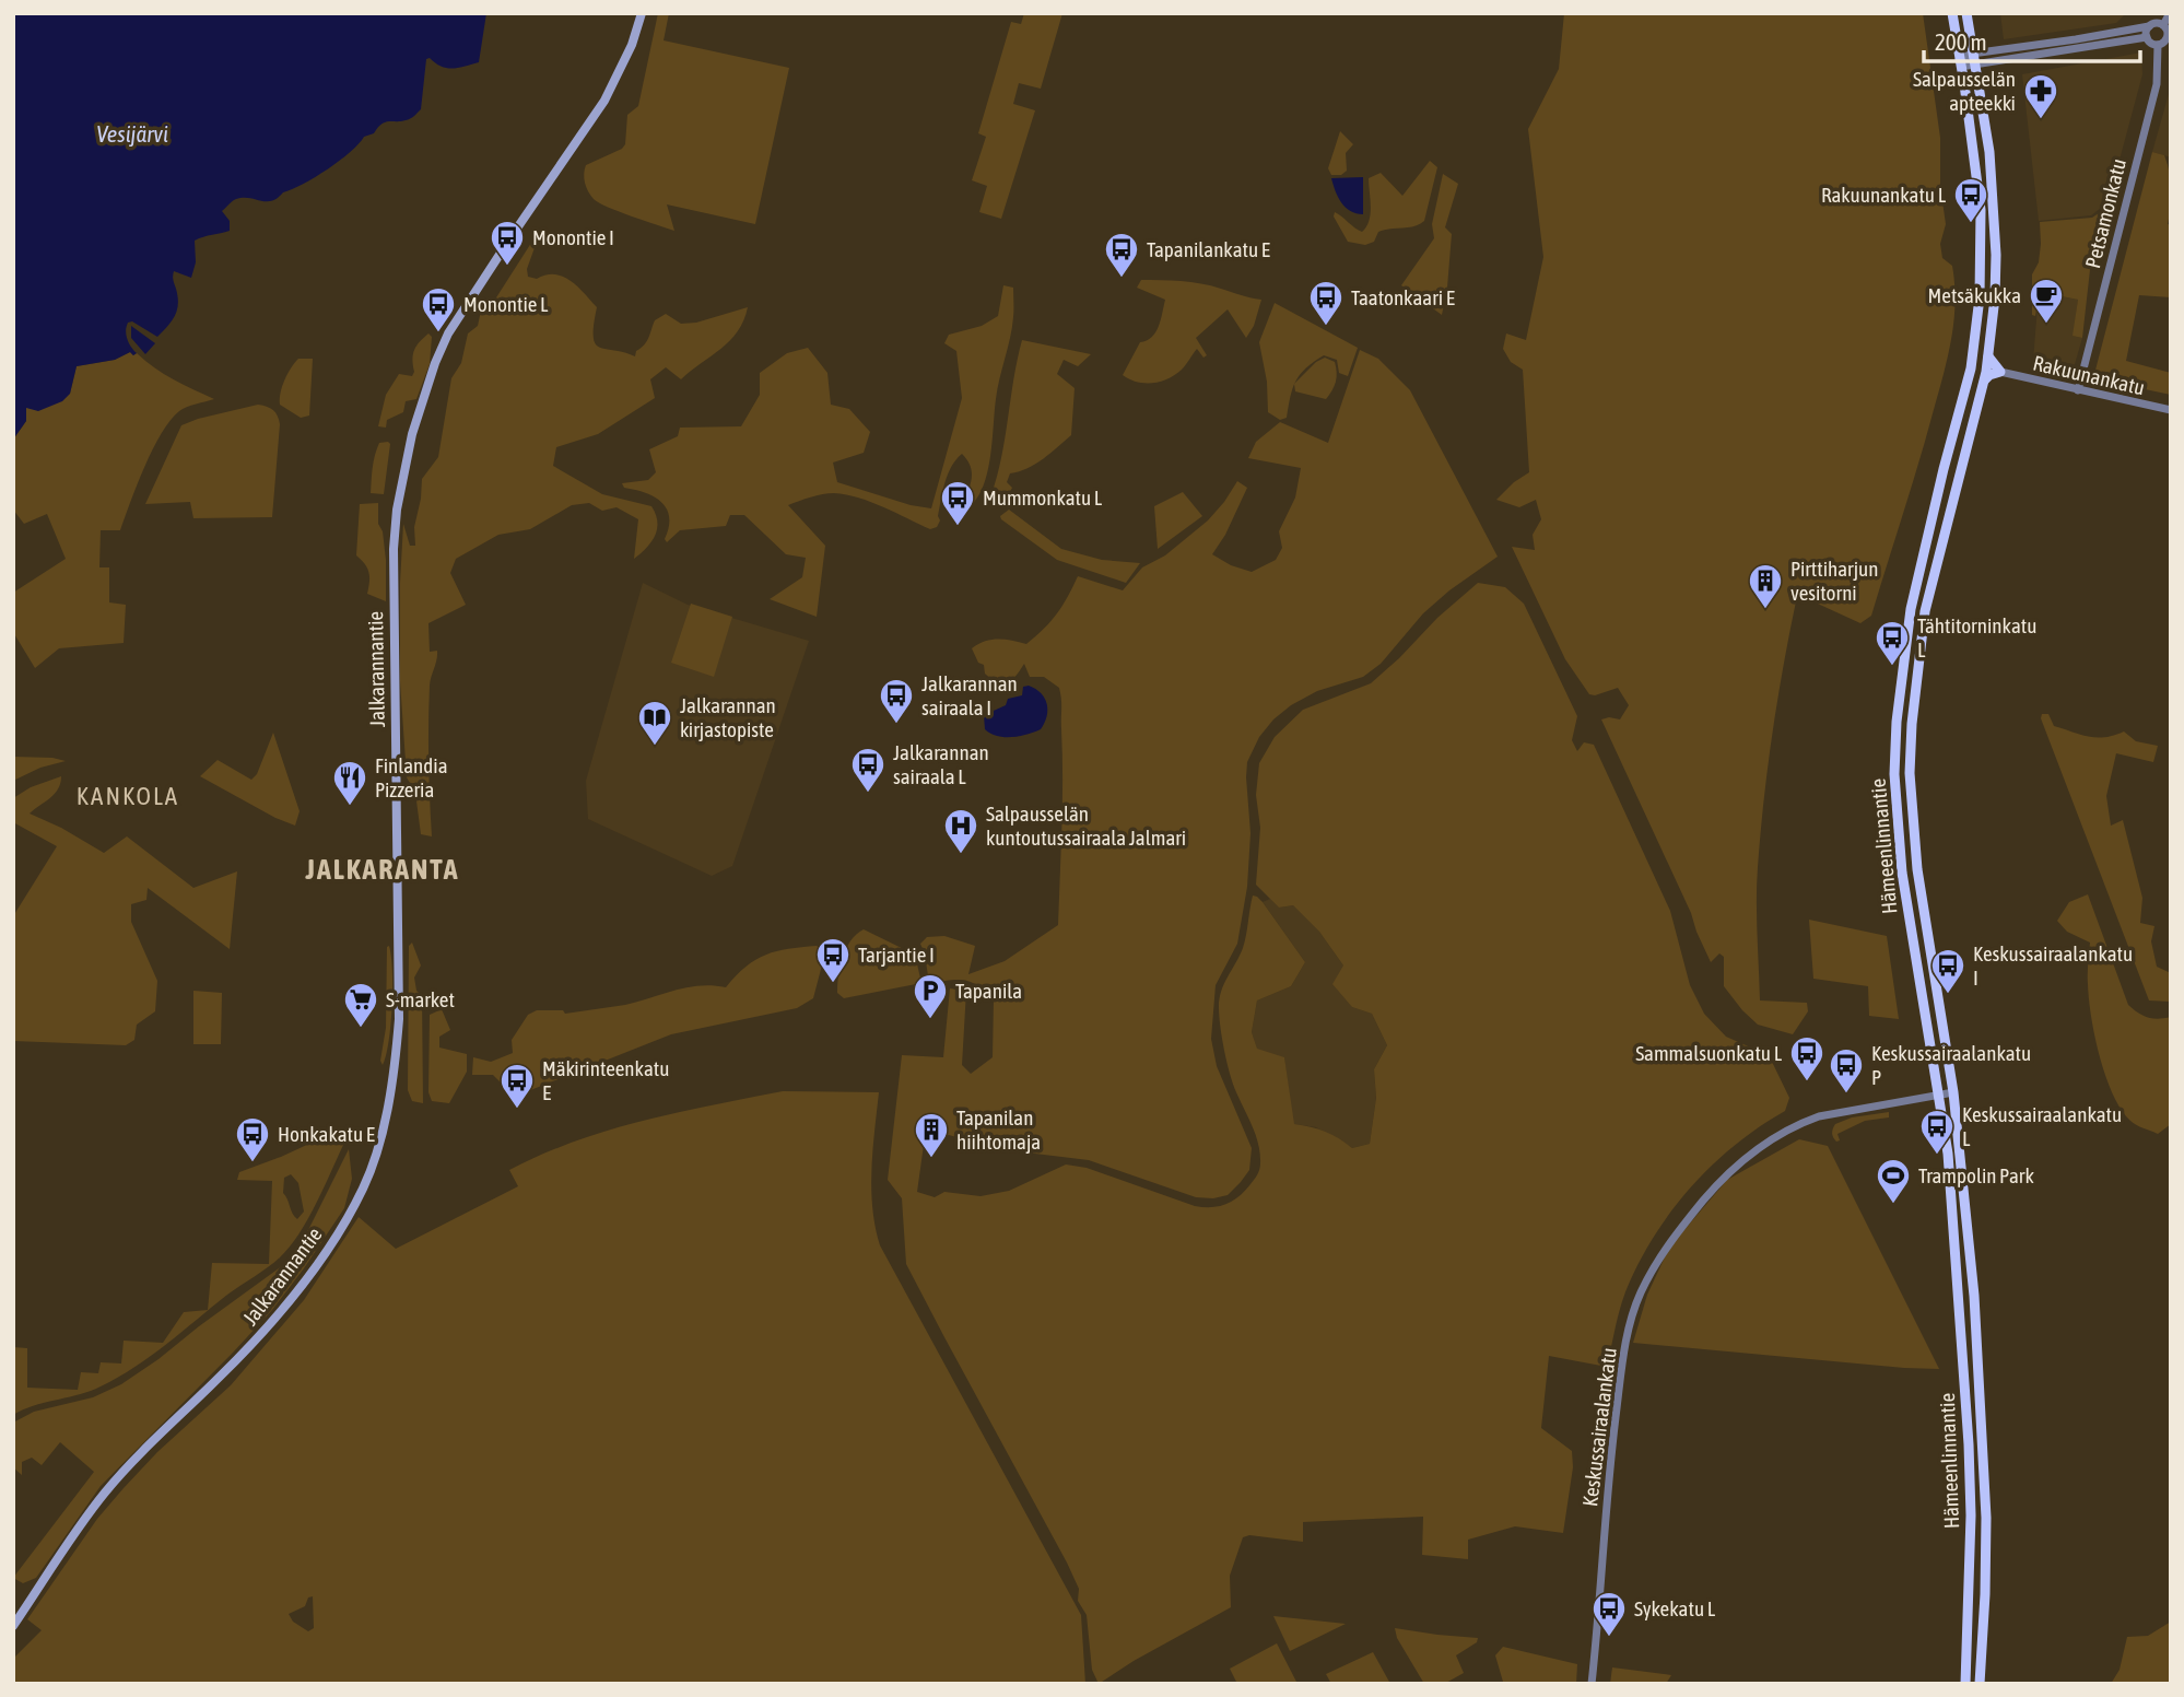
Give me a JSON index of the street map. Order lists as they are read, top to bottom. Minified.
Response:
{"streets":{"main road":["Jalkarannantie","Hämeenlinnantie"],"street":["Petsamonkatu","Rakuunankatu","Keskussairaalankatu"]},"crossings":[["Petsamonkatu","Rakuunankatu"],["Hämeenlinnantie","Keskussairaalankatu"]],"districts":["KANKOLA","JALKARANTA"],"water":["Vesijärvi"],"places":{"pharmacy":["Salpausselän apteekki"],"bus stop":["Rakuunankatu L","Monontie I","Tapanilankatu E","Taatonkaari E","Monontie L","Mummonkatu L","Tähtitorninkatu L","Jalkarannan sairaala I","Jalkarannan sairaala L","Tarjantie I","Keskussairaalankatu I","Sammalsuonkatu L","Keskussairaalankatu P","Mäkirinteenkatu E","Keskussairaalankatu L","Honkakatu E","Sykekatu L"],"cafe":["Metsäkukka"],"building":["Pirttiharjun vesitorni","Tapanilan hiihtomaja"],"library":["Jalkarannan kirjastopiste"],"restaurant":["Finlandia Pizzeria"],"hospital":["Salpausselän kuntoutussairaala Jalmari"],"parking":["Tapanila"],"supermarket":["S-market"],"sports":["Trampolin Park"]},"scale_bar":"200 m"}
